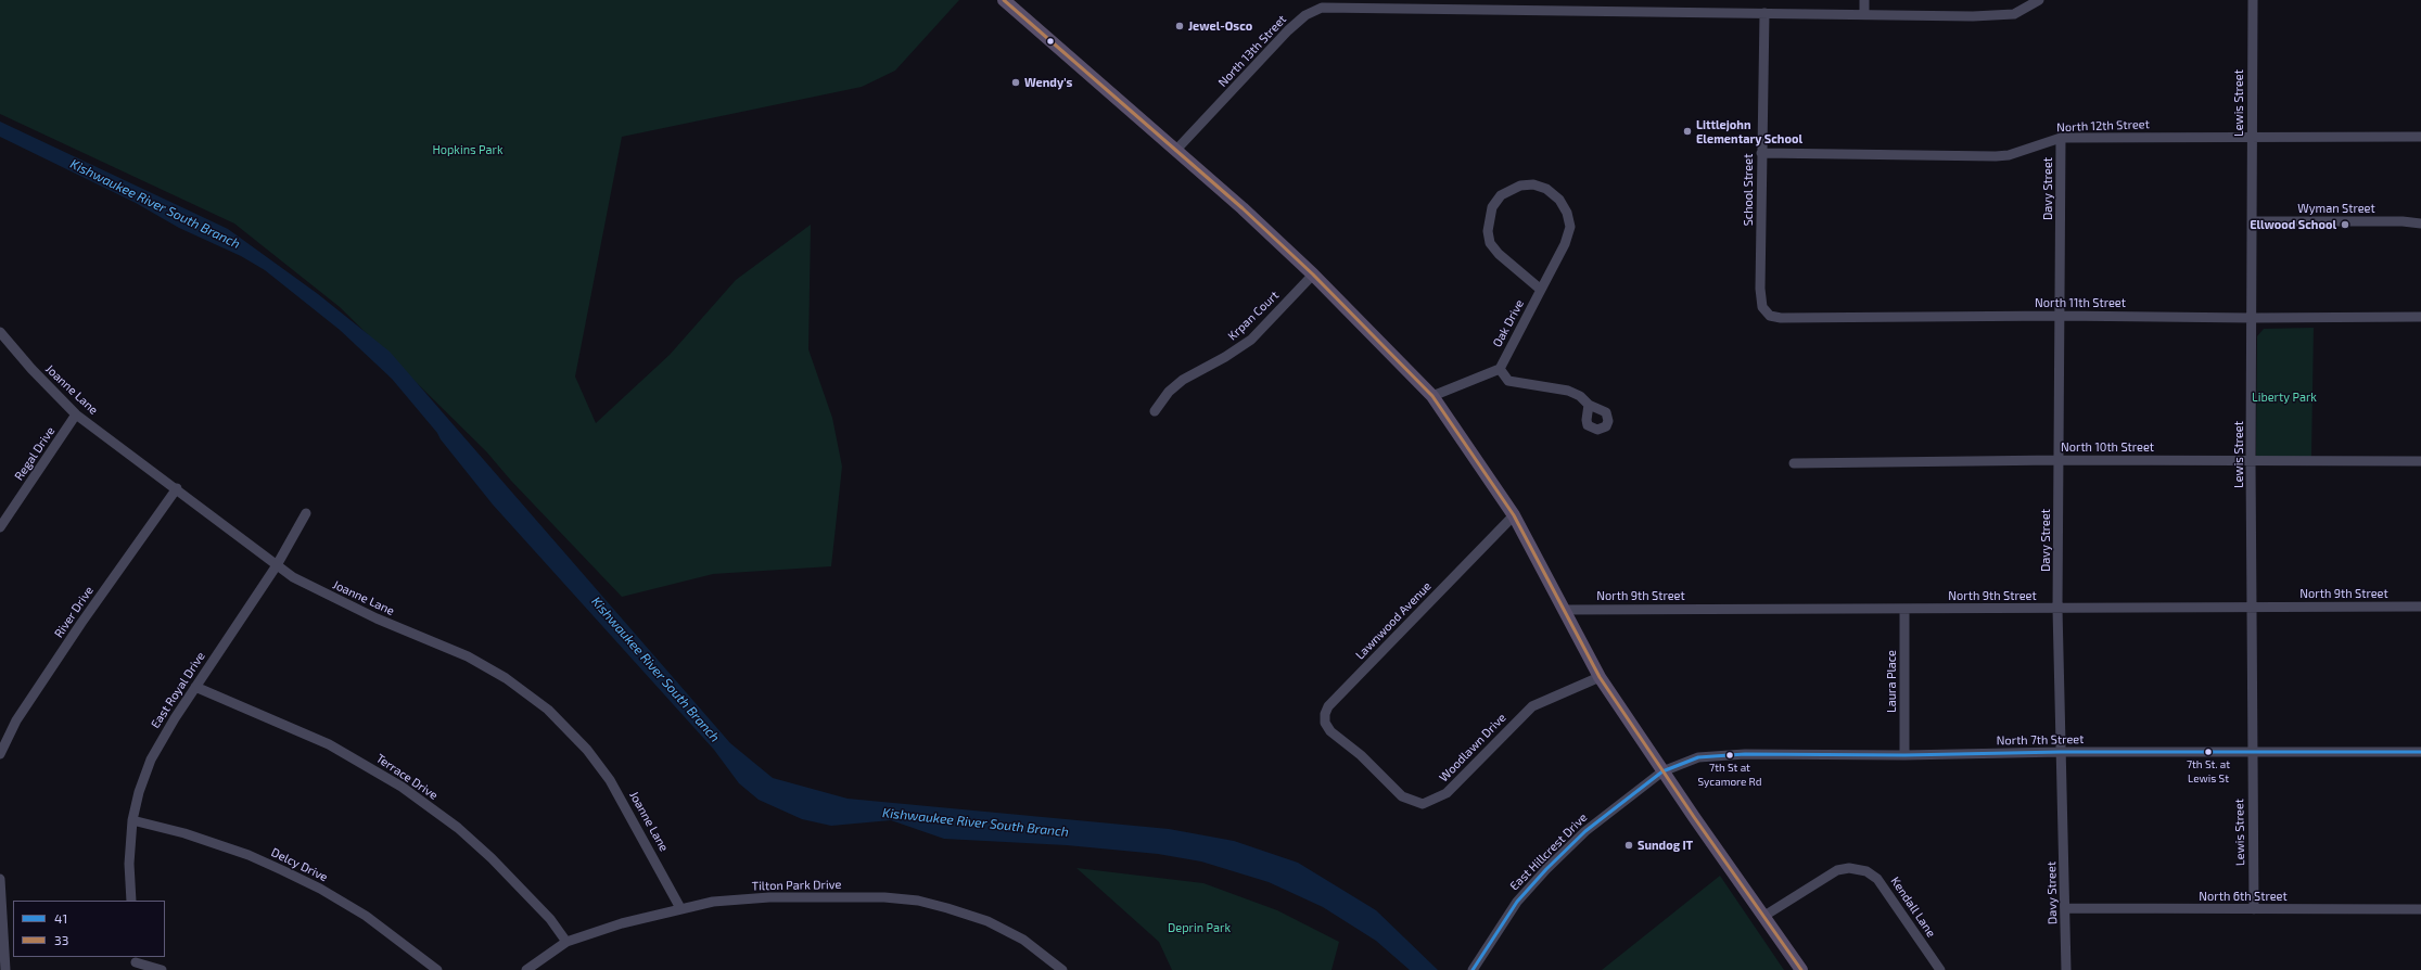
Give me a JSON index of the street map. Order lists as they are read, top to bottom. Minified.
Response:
{"streets":{"street":["North 13th Street","Lewis Street","North 12th Street","Davy Street","School Street","Wyman Street","North 11th Street","Krpan Court","Oak Drive","Joanne Lane","North 10th Street","Regal Drive","North 9th Street","River Drive","Lawnwood Avenue","Laura Place","East Royal Drive","North 7th Street","Woodlawn Drive","Terrace Drive","East Hillcrest Drive","Delcy Drive","Tilton Park Drive","North 6th Street","Kendall Lane"]},"crossings":[["North 13th Street","School Street"],["Lewis Street","North 12th Street"],["Lewis Street","Wyman Street"],["Lewis Street","North 11th Street"],["Lewis Street","North 10th Street"],["Lewis Street","North 9th Street"],["Lewis Street","North 7th Street"],["Lewis Street","North 6th Street"],["North 12th Street","Davy Street"],["North 12th Street","School Street"],["Davy Street","North 11th Street"],["Davy Street","North 10th Street"],["Davy Street","North 9th Street"],["Davy Street","North 7th Street"],["Davy Street","North 6th Street"],["School Street","North 11th Street"],["Joanne Lane","Regal Drive"],["Joanne Lane","River Drive"],["Joanne Lane","East Royal Drive"],["Joanne Lane","Tilton Park Drive"],["North 9th Street","Laura Place"],["Lawnwood Avenue","Woodlawn Drive"],["Laura Place","North 7th Street"],["East Royal Drive","Terrace Drive"],["East Royal Drive","Delcy Drive"],["North 7th Street","East Hillcrest Drive"],["Terrace Drive","Tilton Park Drive"]],"water":["Kishwaukee River South Branch"],"parks":["Hopkins Park","Liberty Park","Deprin Park"],"places":["Jewel-Osco","Wendy's","Littlejohn Elementary School","Ellwood School","7th St. at Lewis St","7th St at Sycamore Rd","Sundog IT"],"lines":["transit line 33","transit line 41"],"legend":["41","33"]}
